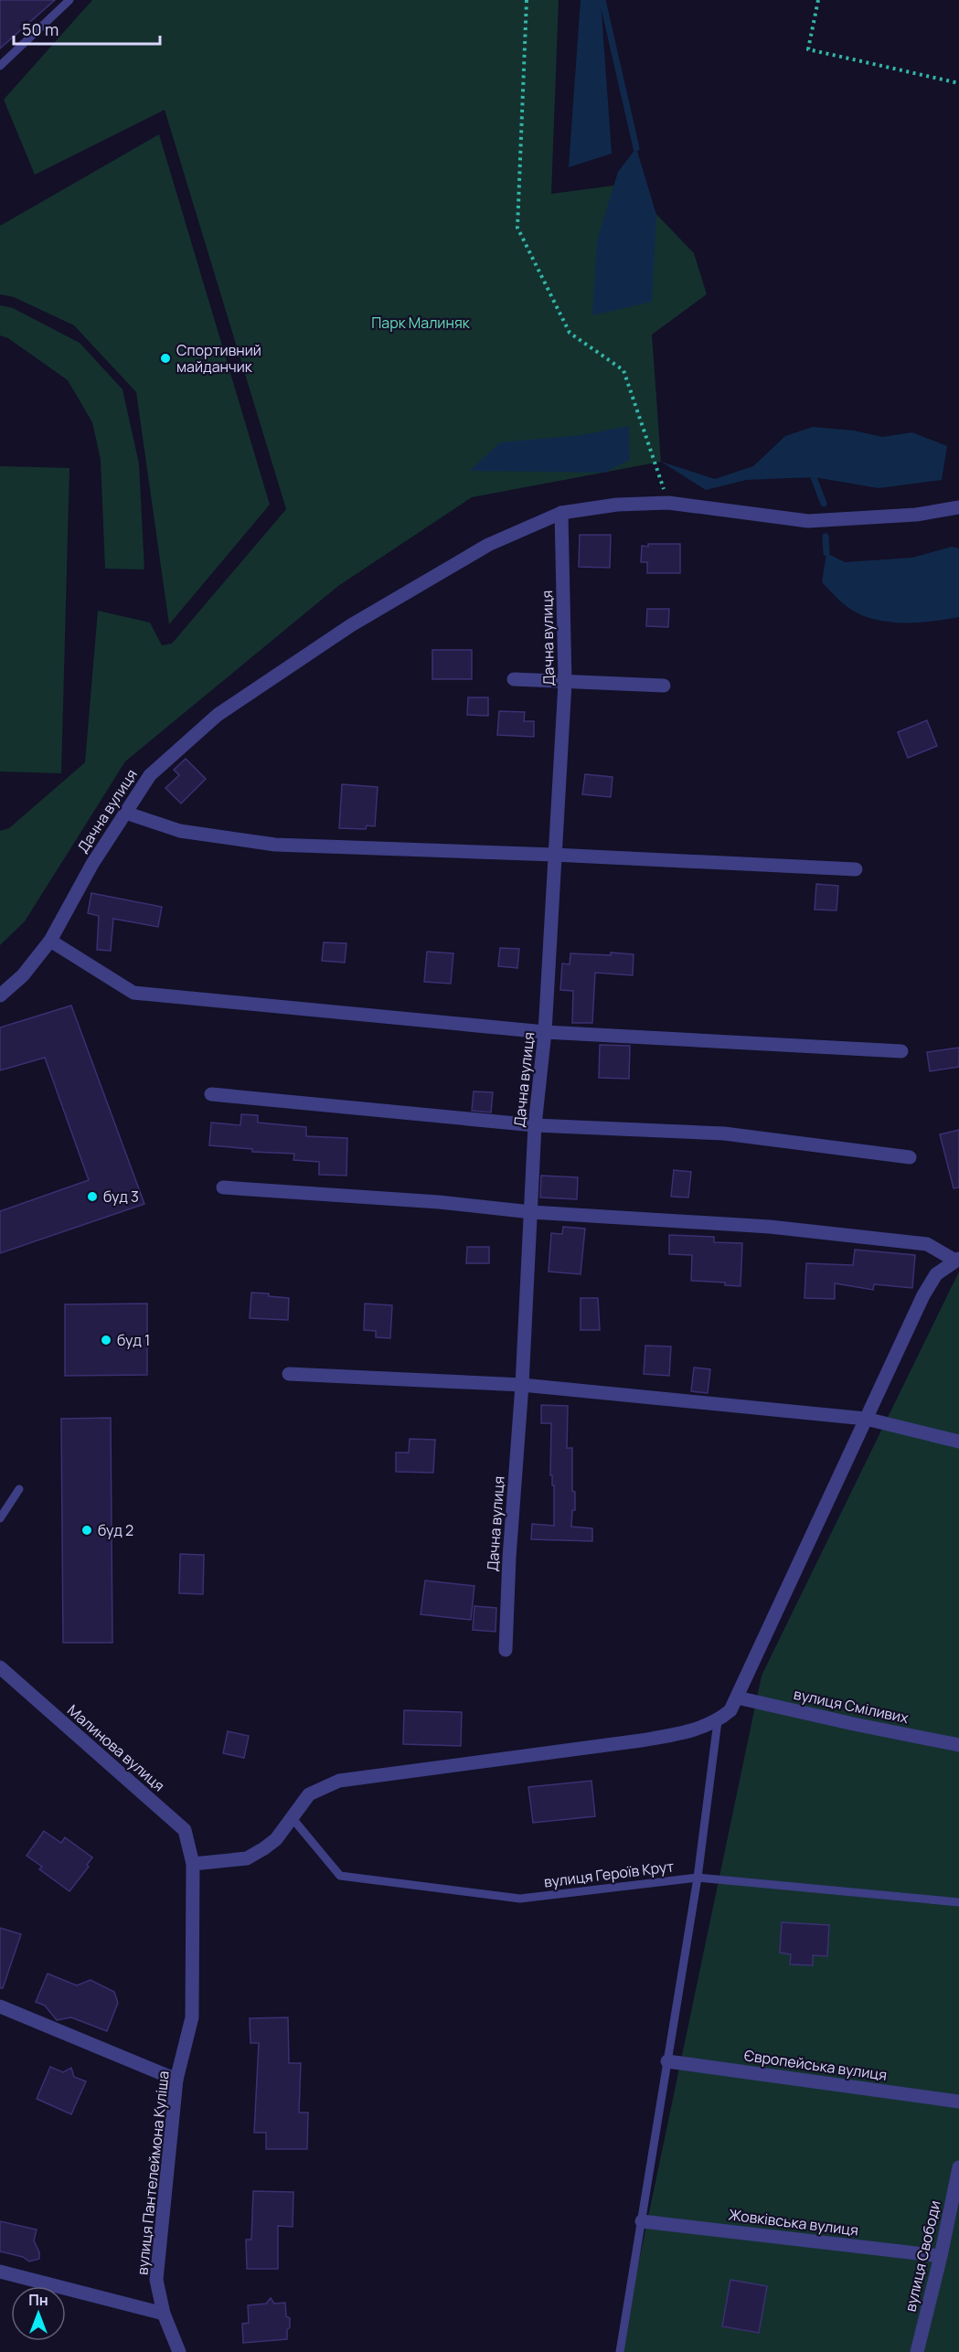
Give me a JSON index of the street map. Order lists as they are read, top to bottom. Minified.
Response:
{"streets":{"street":["Дачна вулиця","вулиця Сміливих","Малинова вулиця","Європейська вулиця","вулиця Пантелеймона Куліша","Жовківська вулиця","вулиця Свободи"],"lane":["вулиця Героїв Крут"]},"crossings":[["Малинова вулиця","вулиця Пантелеймона Куліша"],["Жовківська вулиця","вулиця Свободи"]],"parks":["Парк Малиняк"],"places":["Спортивний майданчик","буд 3","буд 1","буд 2"],"scale_bar":"50 m","north":"top"}
